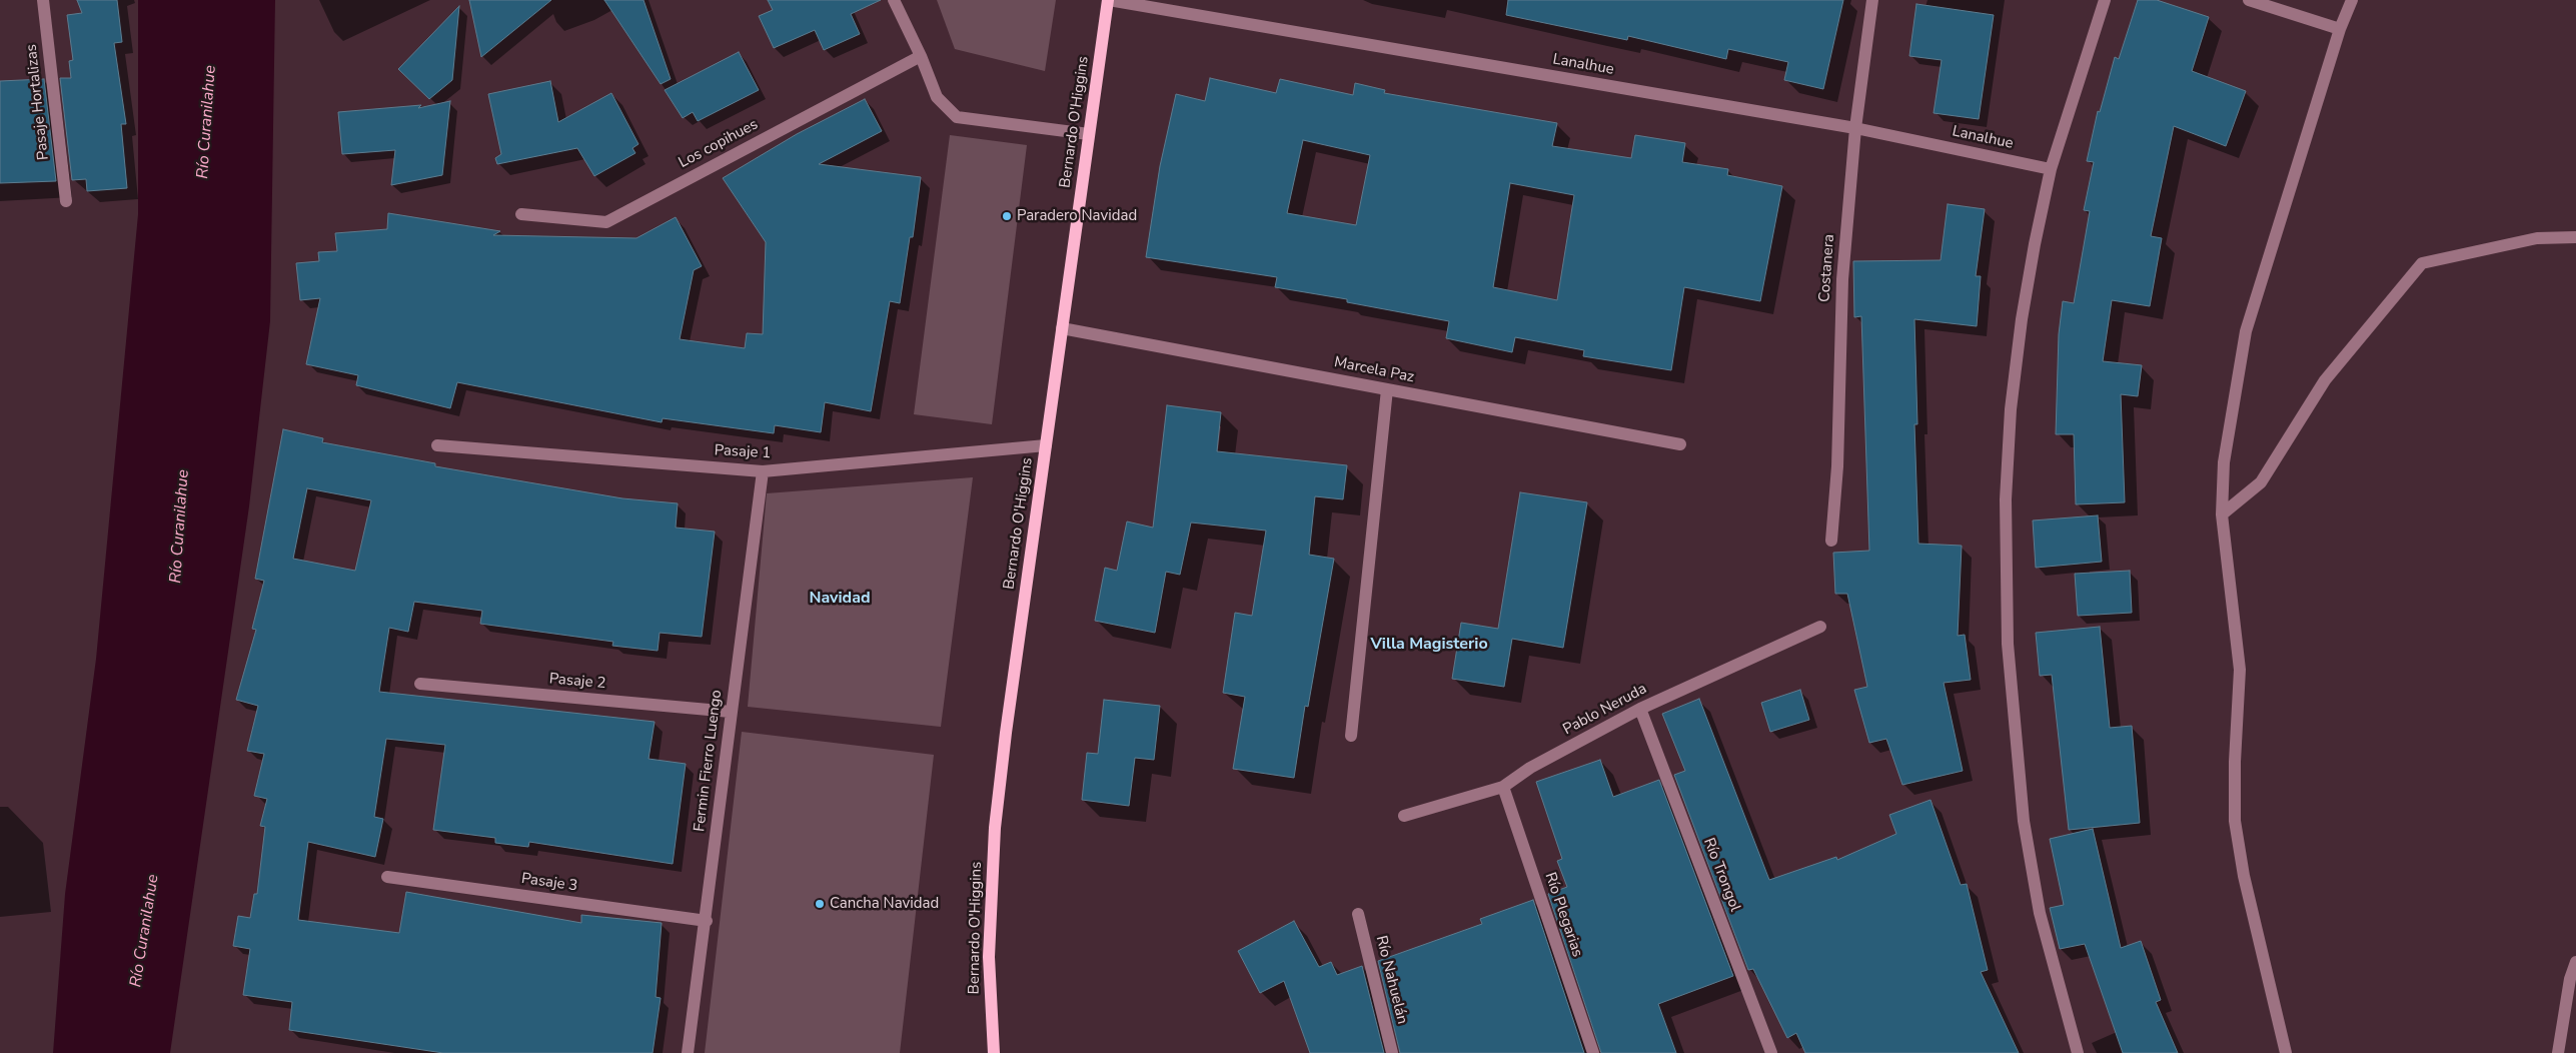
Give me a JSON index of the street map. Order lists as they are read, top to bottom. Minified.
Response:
{"streets":{"main road":["Bernardo O'Higgins"],"street":["Lanalhue","Pasaje Hortalizas","Los copihues","Costanera","Marcela Paz","Pasaje 1","Pasaje 2","Pablo Neruda","Fermin Fierro Luengo","Río Trongol","Pasaje 3","Río Plegarias","Río Nahuelán"]},"crossings":[["Lanalhue","Bernardo O'Higgins"],["Lanalhue","Costanera"],["Bernardo O'Higgins","Marcela Paz"],["Bernardo O'Higgins","Pasaje 1"],["Pasaje 1","Fermin Fierro Luengo"],["Pasaje 2","Fermin Fierro Luengo"],["Pablo Neruda","Río Trongol"],["Pablo Neruda","Río Plegarias"],["Fermin Fierro Luengo","Pasaje 3"]],"districts":["Navidad","Villa Magisterio"],"water":["Río Curanilahue"],"places":["Paradero Navidad","Cancha Navidad"]}
